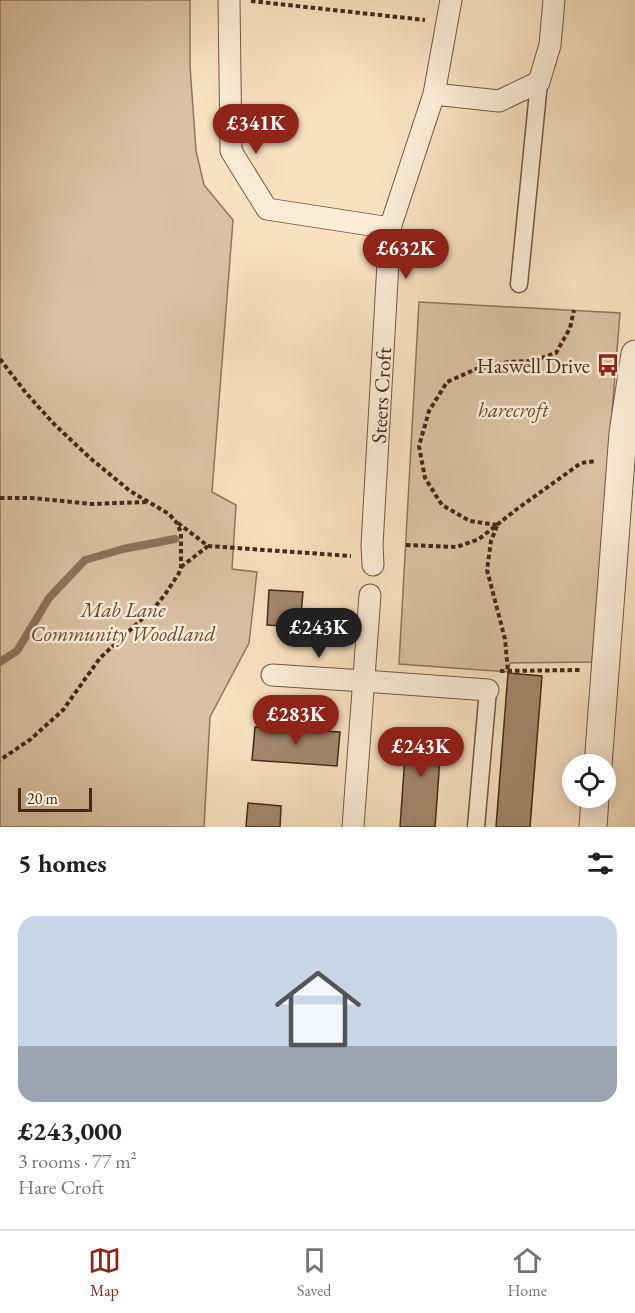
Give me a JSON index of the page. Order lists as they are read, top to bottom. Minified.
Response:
{"streets":{"street":["Steers Croft"]},"parks":["harecroft","Mab Lane Community Woodland"],"places":{"bus stop":["Haswell Drive"]},"scale_bar":"20 m","page":{"price":["£341K","£632K","£243K","£283K","£243K"],"scale":"20 m","heading":"5 homes","list":[{"name":"£243,000","note":"3 rooms · 77 m² · Hare Croft"}],"tabs":["Map","Saved","Home"]}}
